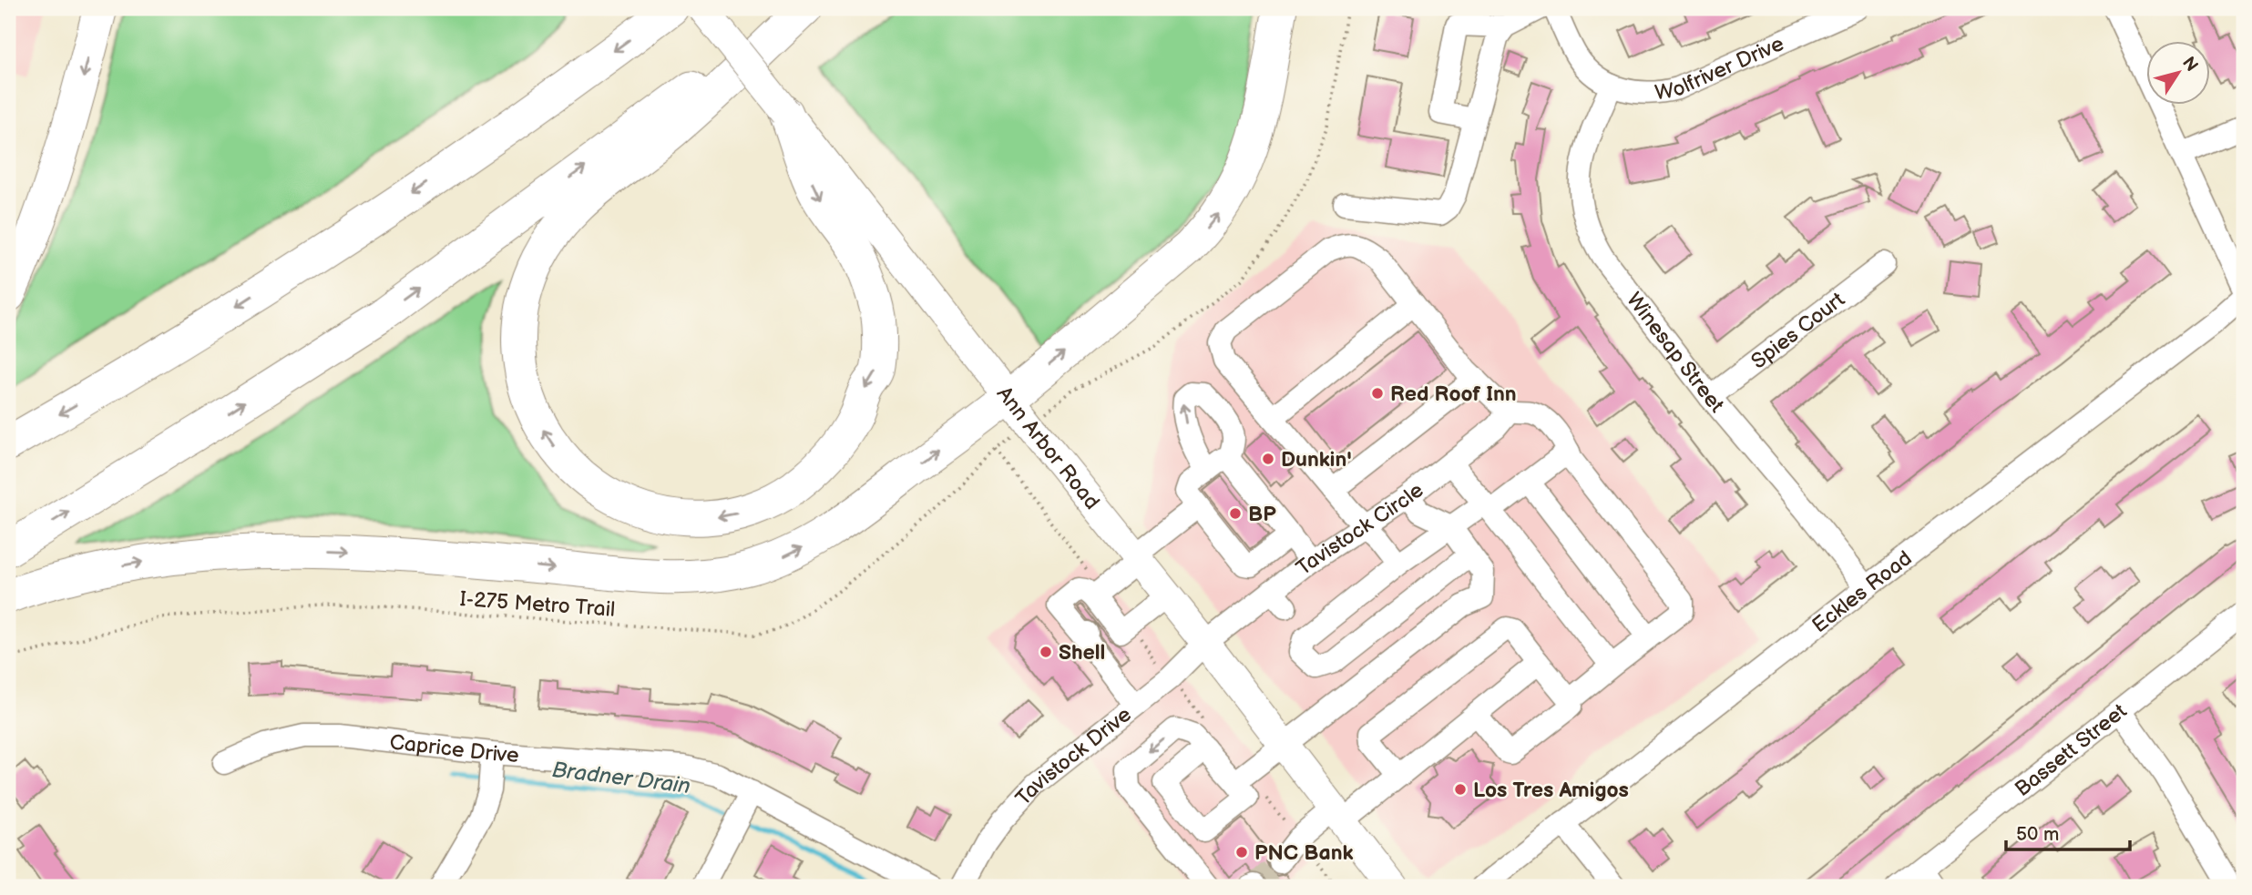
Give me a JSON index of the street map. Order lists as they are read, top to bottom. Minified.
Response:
{"streets":{"main road":["Ann Arbor Road"],"street":["Wolfriver Drive","Spies Court","Winesap Street","Tavistock Circle","Eckles Road","Caprice Drive","Bassett Street","Tavistock Drive"],"path":["I-275 Metro Trail"]},"crossings":[["Wolfriver Drive","Winesap Street"],["Spies Court","Winesap Street"],["Winesap Street","Eckles Road"],["Ann Arbor Road","Tavistock Circle"],["Ann Arbor Road","Tavistock Drive"],["Tavistock Circle","Tavistock Drive"]],"water":["Bradner Drain"],"places":["Red Roof Inn","Dunkin'","BP","Shell","Los Tres Amigos","PNC Bank"],"scale_bar":"50 m","north":"top right"}
